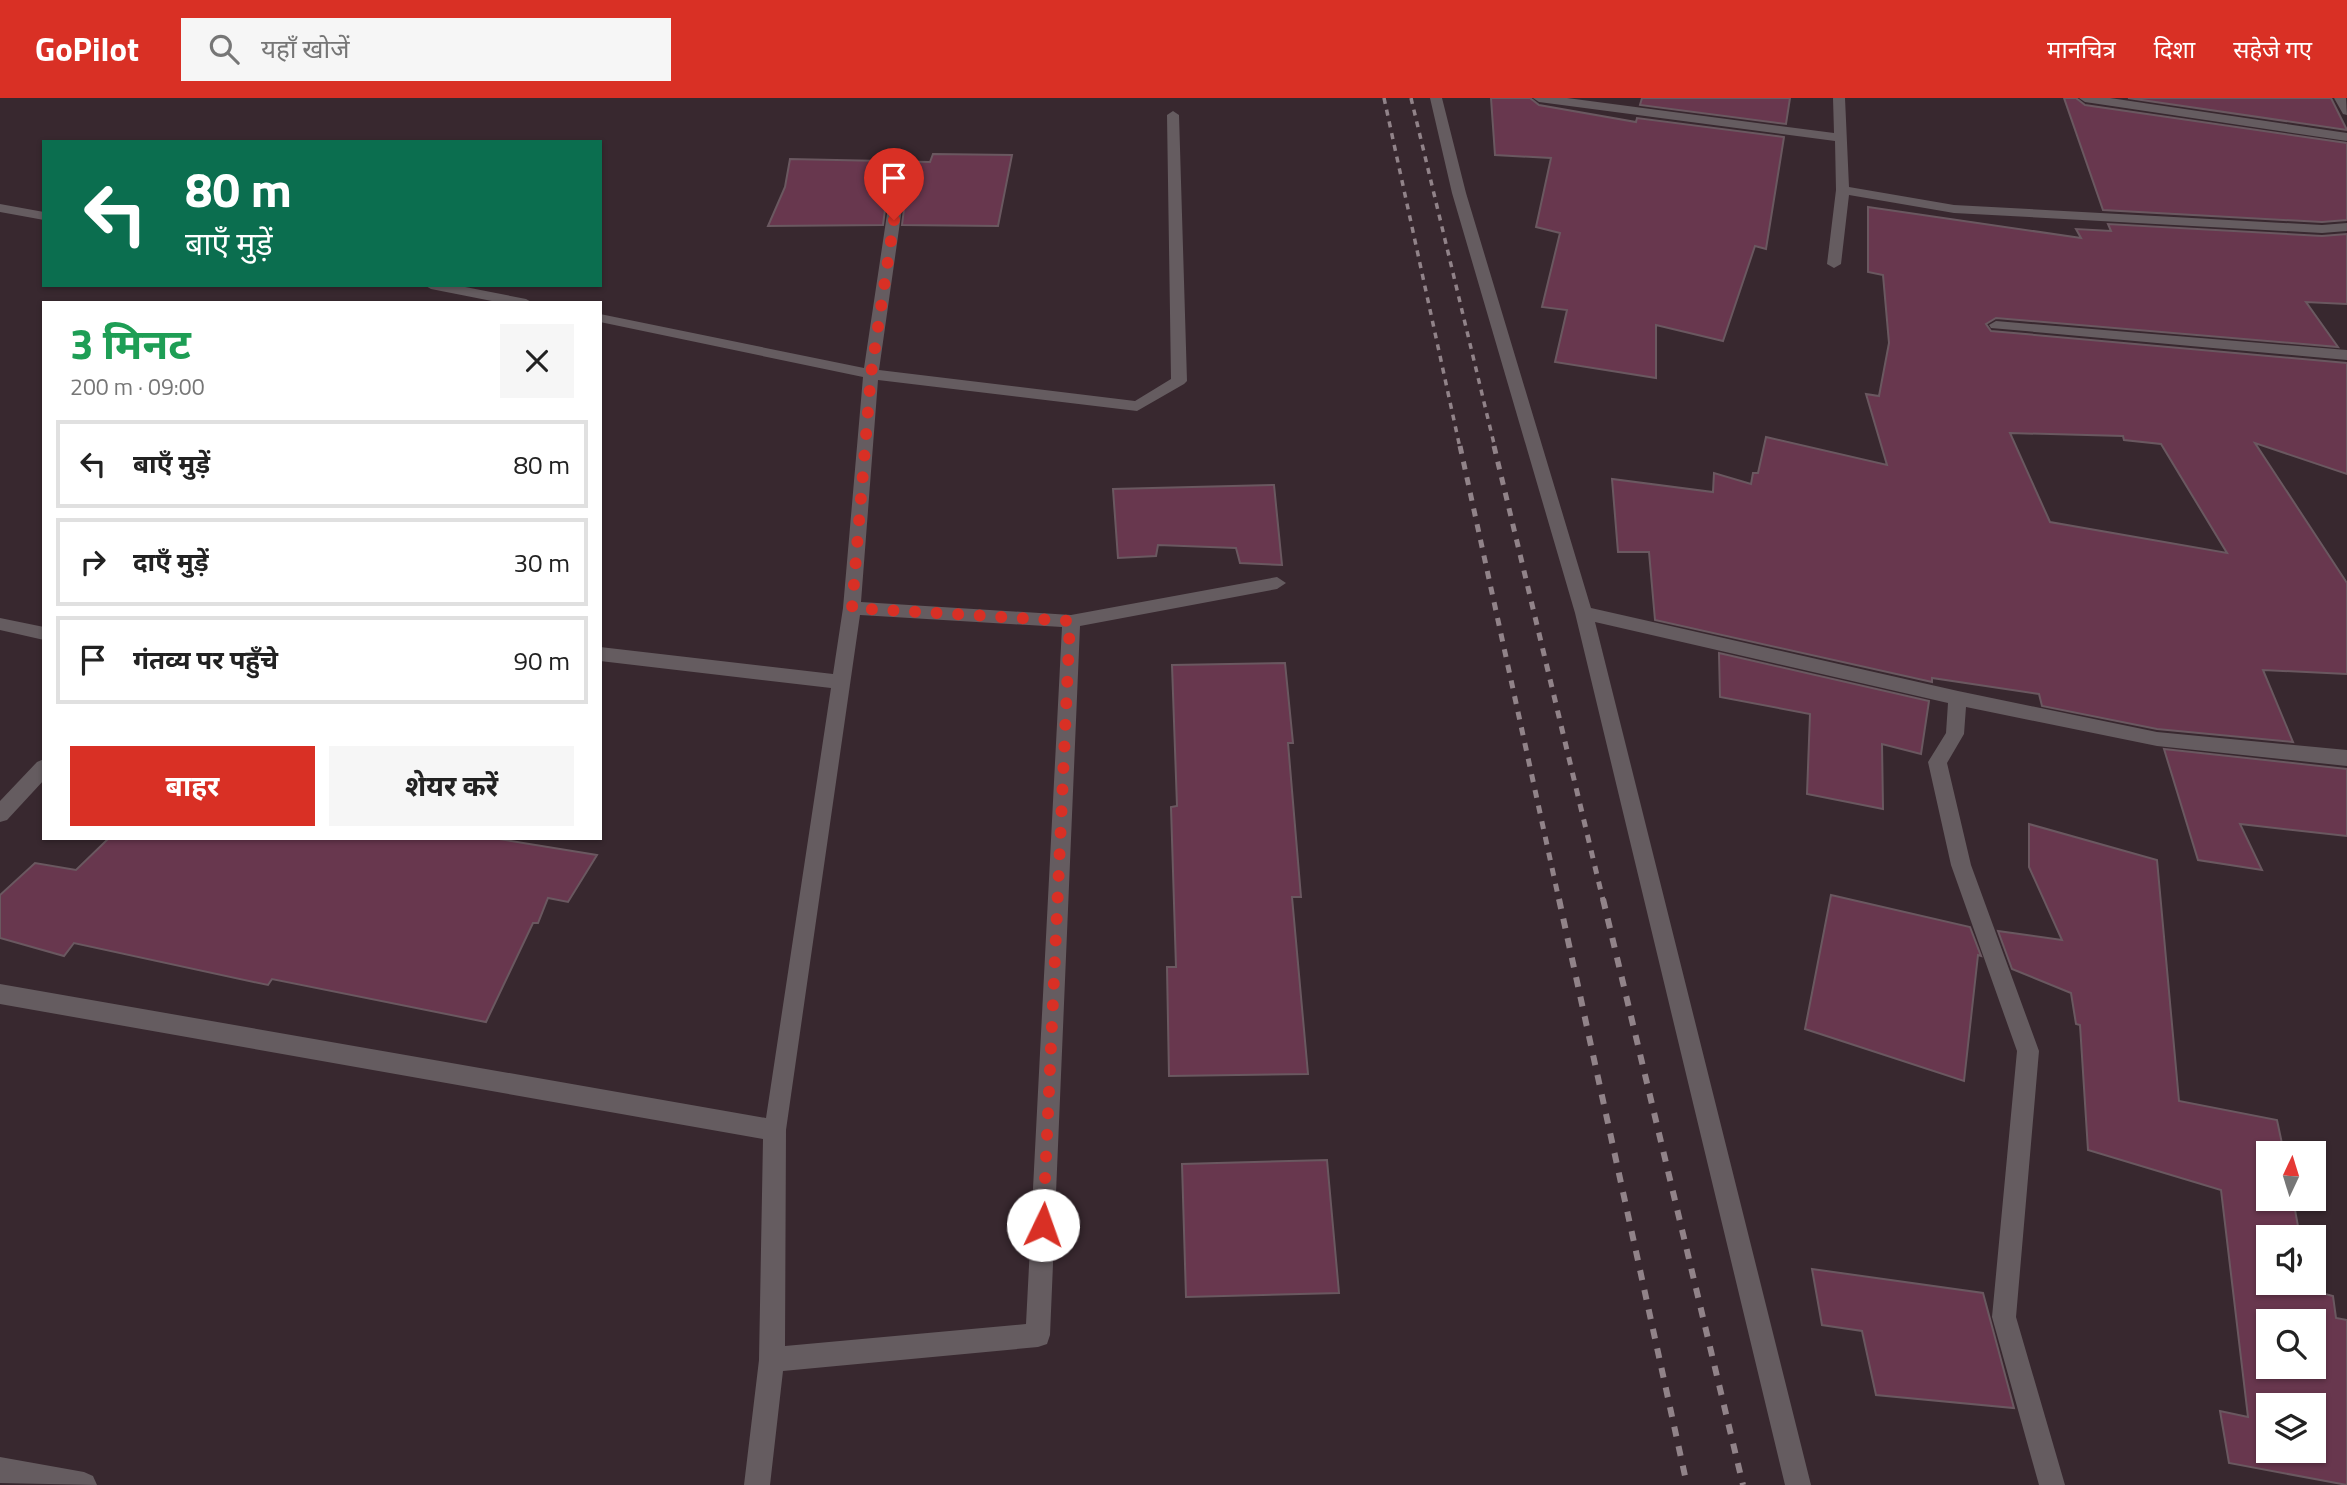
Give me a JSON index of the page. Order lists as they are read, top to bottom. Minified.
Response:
{"north":"top","page":{"header":"GoPilot","search":"यहाँ खोजें","nav":["मानचित्र","दिशा","सहेजे गए"],"turn":["80 m","बाएँ मुड़ें"],"heading":["3 मिनट","200 m · 09:00"],"list":[{"name":"बाएँ मुड़ें","value":"80 m"},{"name":"दाएँ मुड़ें","value":"30 m"},{"name":"गंतव्य पर पहुँचे","value":"90 m"}],"buttons":["बाहर","शेयर करें"]}}
